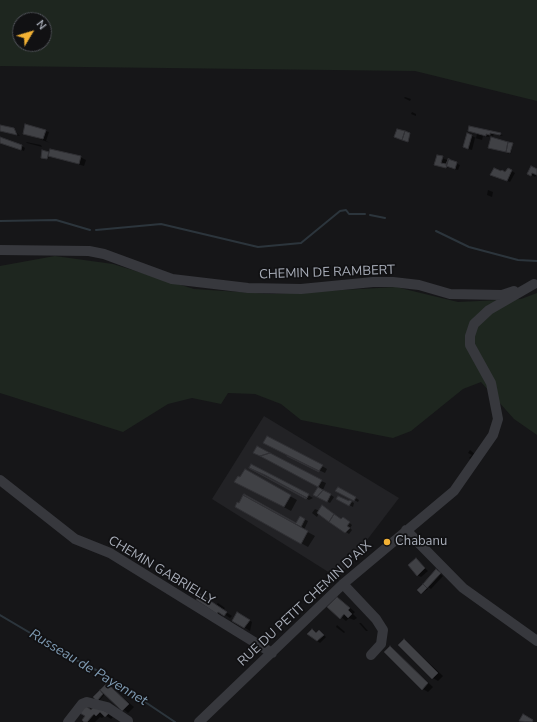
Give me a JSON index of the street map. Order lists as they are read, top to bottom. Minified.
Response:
{"streets":{"street":["CHEMIN DE RAMBERT","CHEMIN GABRIELLY","RUE DU PETIT CHEMIN D'AIX"]},"crossings":[["CHEMIN DE RAMBERT","RUE DU PETIT CHEMIN D'AIX"],["CHEMIN GABRIELLY","RUE DU PETIT CHEMIN D'AIX"]],"water":["Russeau de Payennet"],"places":["Chabanu"],"north":"top right"}
